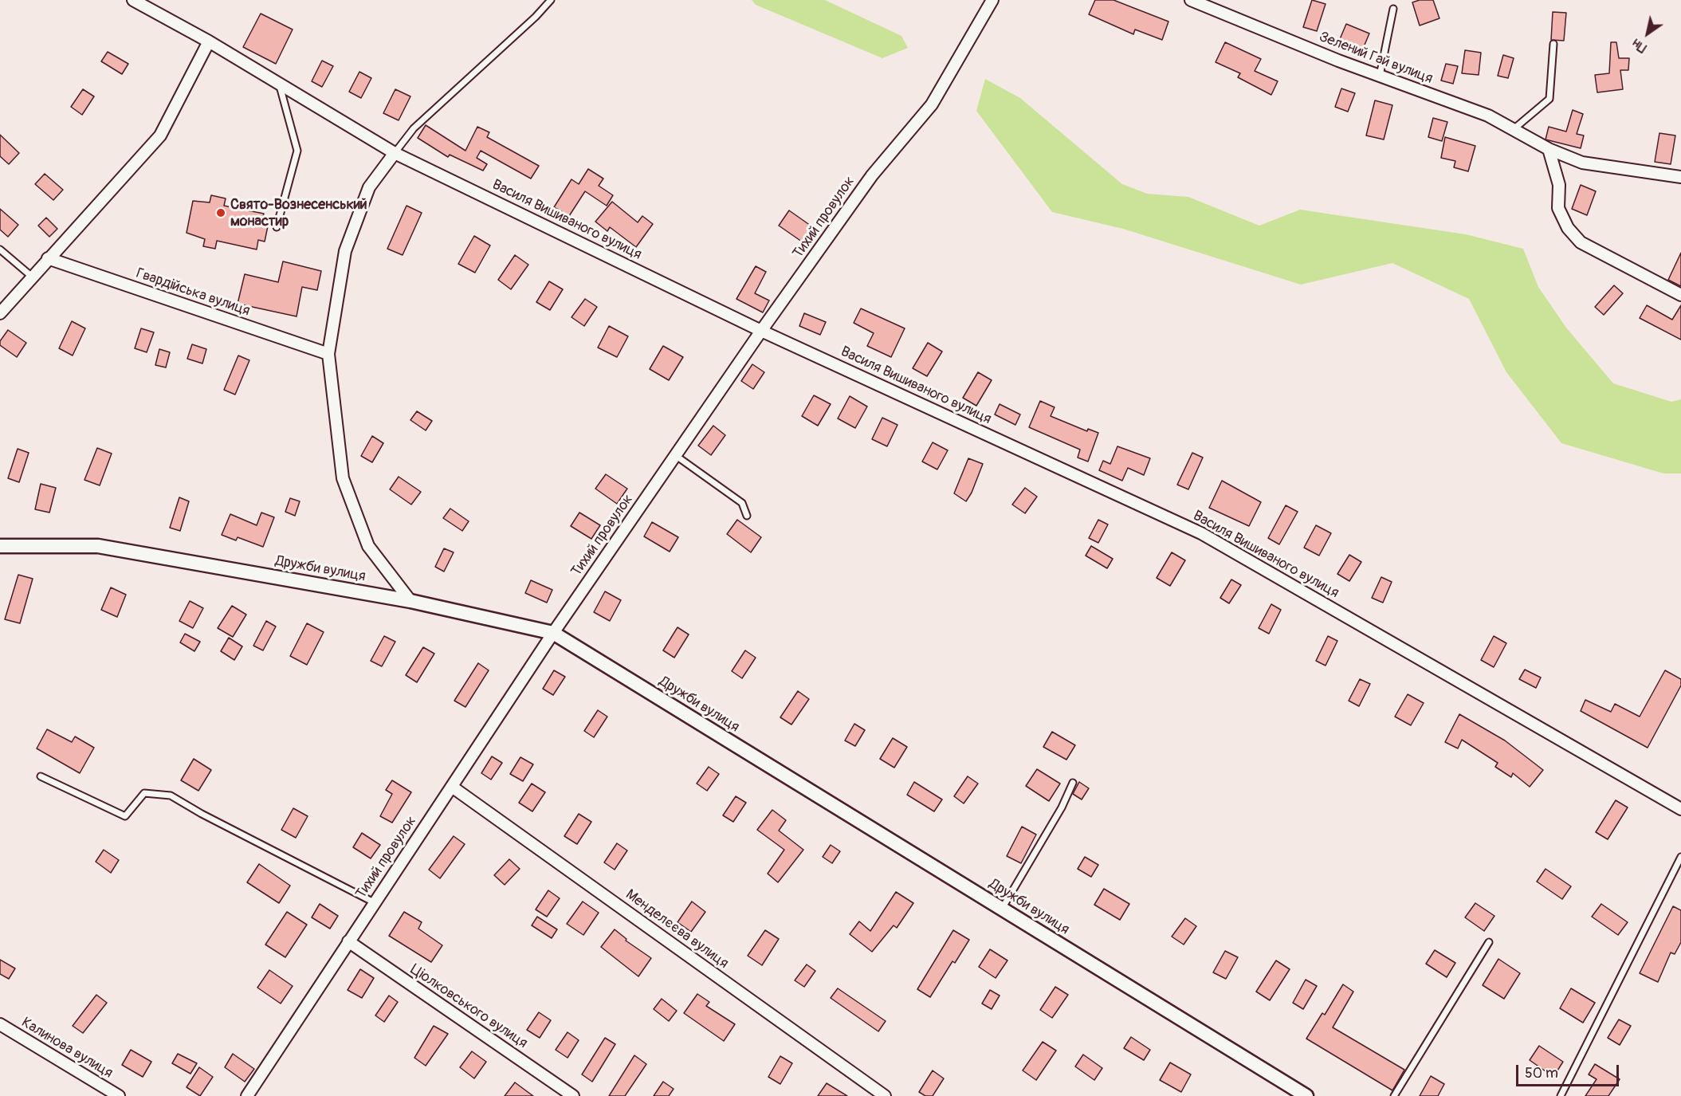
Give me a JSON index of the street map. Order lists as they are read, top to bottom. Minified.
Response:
{"streets":{"street":["Зелений Гай вулиця","Тихий провулок","Василя Вишиваного вулиця","Гвардійська вулиця","Дружби вулиця","Менделєєва вулиця","Ціолковського вулиця","Калинова вулиця"]},"crossings":[["Тихий провулок","Василя Вишиваного вулиця"],["Тихий провулок","Дружби вулиця"],["Тихий провулок","Менделєєва вулиця"],["Тихий провулок","Ціолковського вулиця"]],"places":["Cвято-Вознесенський монастир"],"scale_bar":"50 m","north":"bottom left"}
